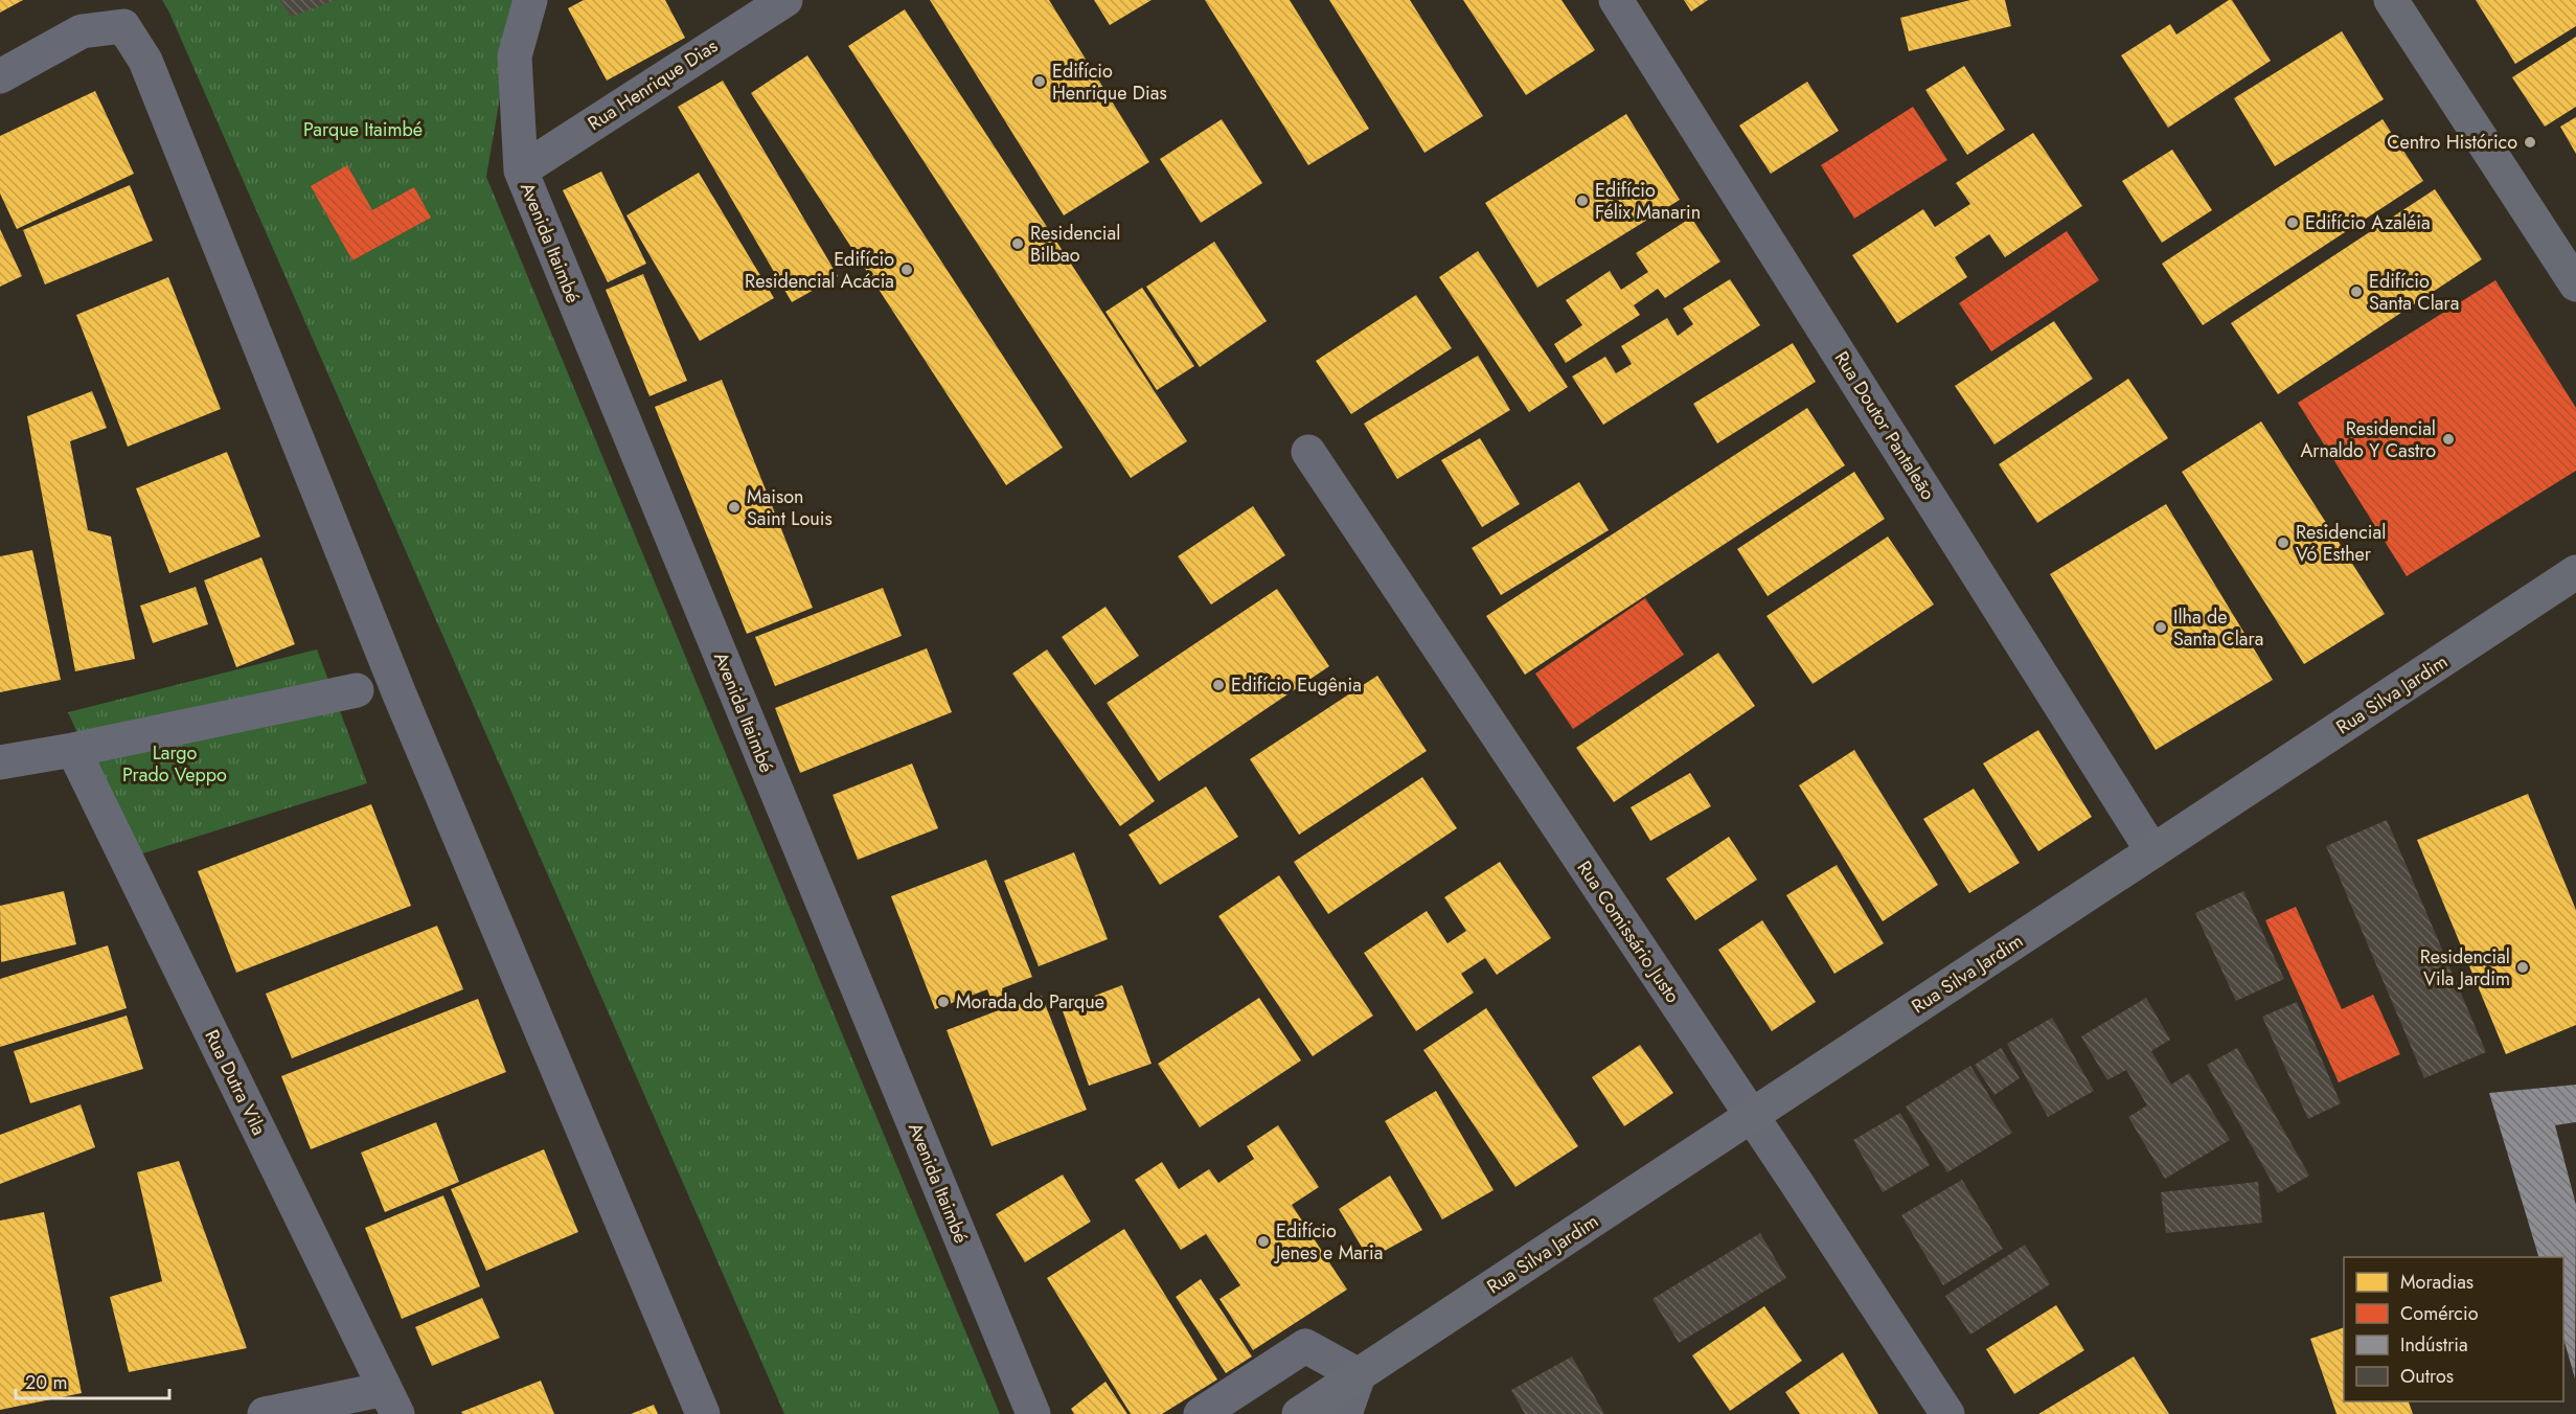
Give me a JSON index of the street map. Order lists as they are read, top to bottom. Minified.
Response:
{"streets":{"street":["Rua Henrique Dias","Avenida Itaimbé","Rua Doutor Pantaleão","Rua Silva Jardim","Rua Comissário Justo","Rua Dutra Vila"]},"crossings":[["Rua Henrique Dias","Avenida Itaimbé"],["Rua Doutor Pantaleão","Rua Silva Jardim"],["Rua Silva Jardim","Rua Comissário Justo"]],"parks":["Parque Itaimbé","Largo Prado Veppo"],"places":["Edifício Henrique Dias","Centro Histórico","Edifício Félix Manarin","Edifício Azaléia","Residencial Bilbao","Edifício Residencial Acácia","Edifício Santa Clara","Residencial Arnaldo Y Castro","Maison Saint Louis","Residencial Vó Esther","Ilha de Santa Clara","Edifício Eugênia","Residencial Vila Jardim","Morada do Parque","Edifício Jenes e Maria"],"legend":["Moradias","Comércio","Indústria","Outros"],"scale_bar":"20 m"}
